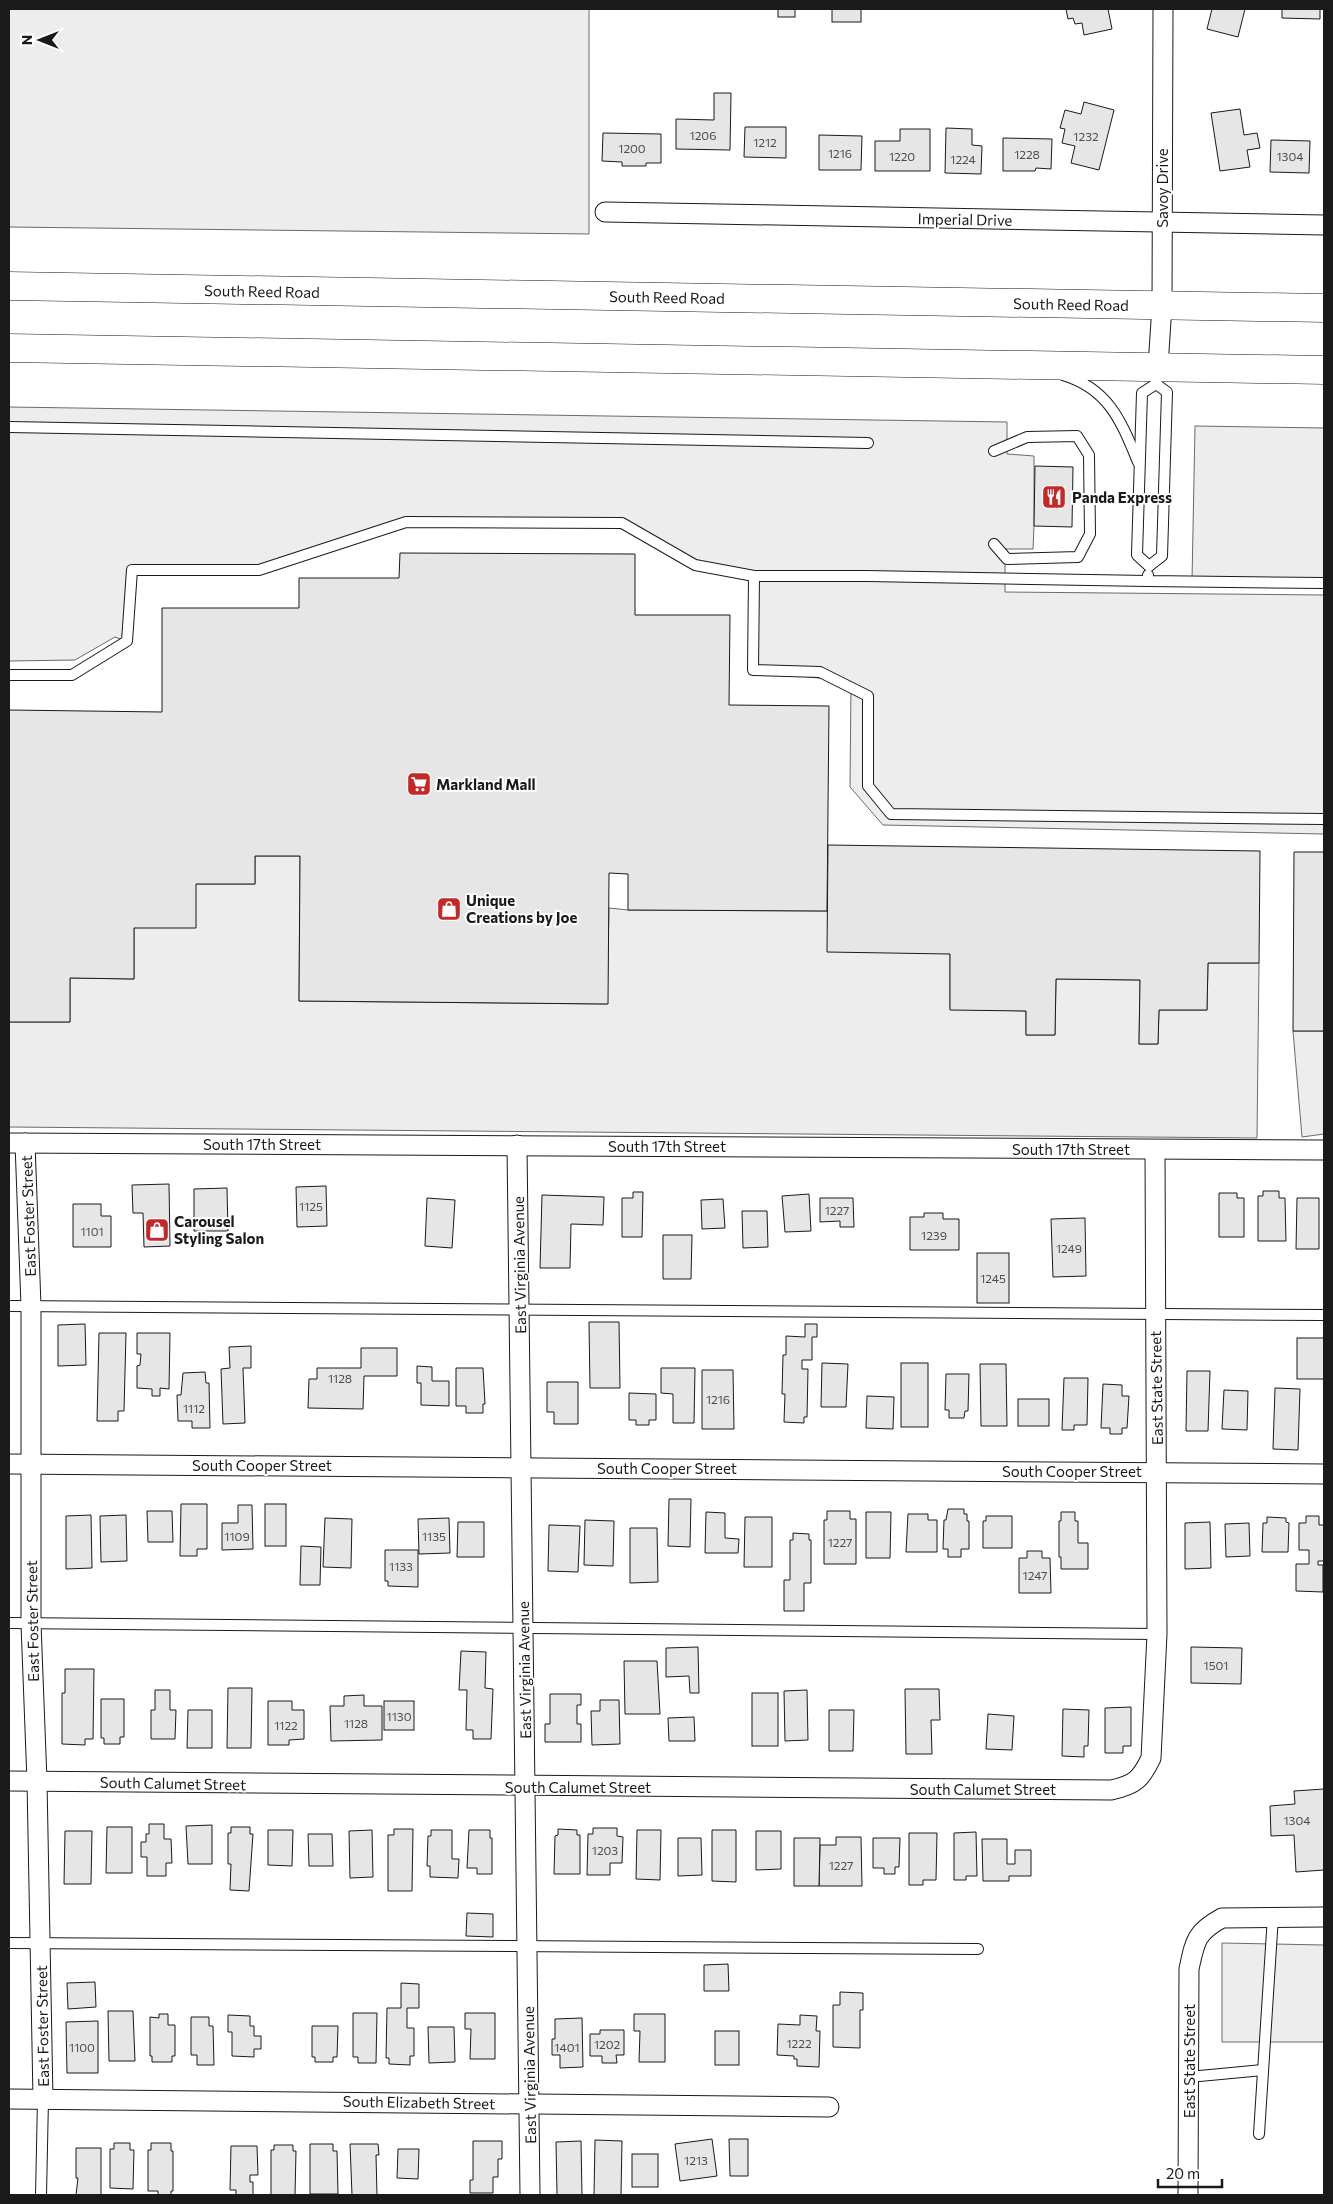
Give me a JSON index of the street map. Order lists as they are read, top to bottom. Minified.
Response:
{"streets":{"main road":["South Reed Road"],"street":["Savoy Drive","Imperial Drive","South 17th Street","East Foster Street","East Virginia Avenue","East State Street","South Cooper Street","South Calumet Street","South Elizabeth Street"]},"crossings":[["Savoy Drive","Imperial Drive"],["Savoy Drive","South Reed Road"],["South 17th Street","East Foster Street"],["South 17th Street","East Virginia Avenue"],["South 17th Street","East State Street"],["East Foster Street","South Cooper Street"],["East Foster Street","South Calumet Street"],["East Foster Street","South Elizabeth Street"],["East Virginia Avenue","South Cooper Street"],["East Virginia Avenue","South Calumet Street"],["East Virginia Avenue","South Elizabeth Street"],["East State Street","South Cooper Street"],["East State Street","South Calumet Street"]],"places":{"restaurant":["Panda Express"],"supermarket":["Markland Mall"],"shop":["Unique Creations by Joe","Carousel Styling Salon"]},"house_numbers":["1206","1232","1212","1200","1216","1228","1220","1304","1224","1125","1227","1101","1239","1249","1245","1128","1216","1112","1109","1135","1227","1133","1247","1501","1130","1128","1122","1304","1203","1227","1222","1202","1100","1401","1213"],"scale_bar":"20 m","north":"left"}
